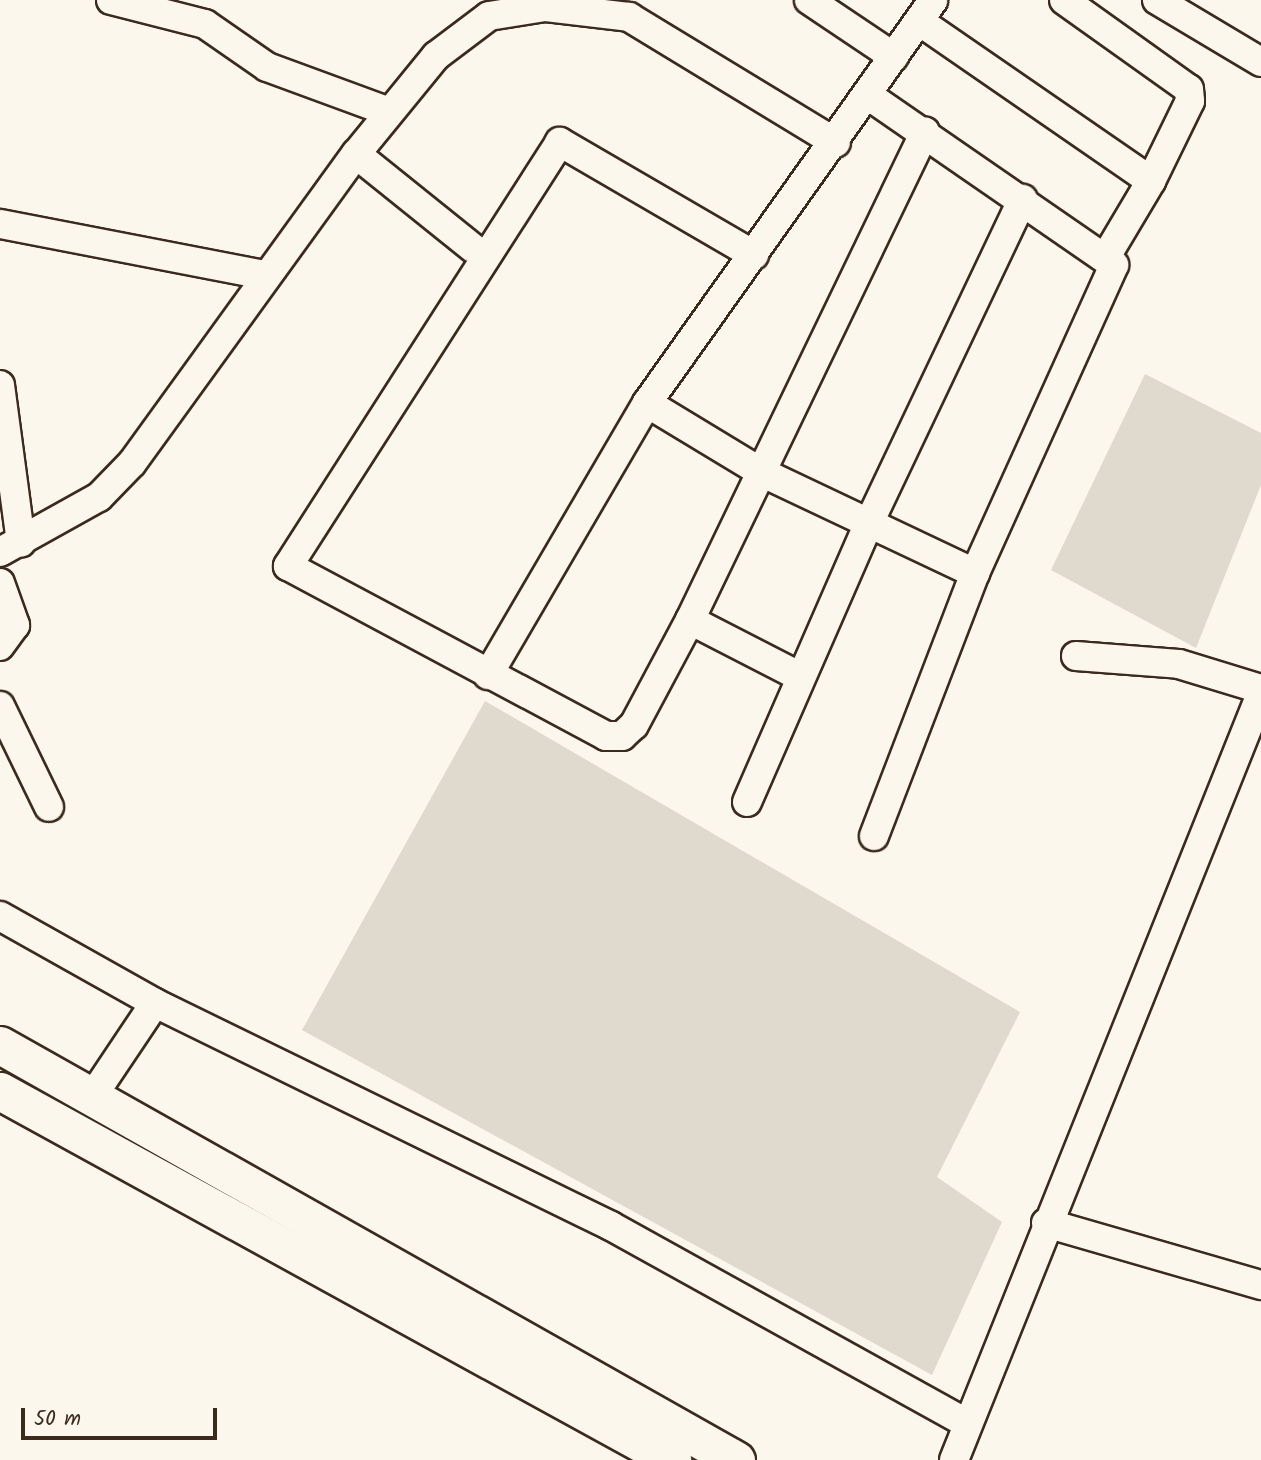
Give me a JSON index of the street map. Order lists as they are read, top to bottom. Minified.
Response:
{"scale_bar":"50 m"}
